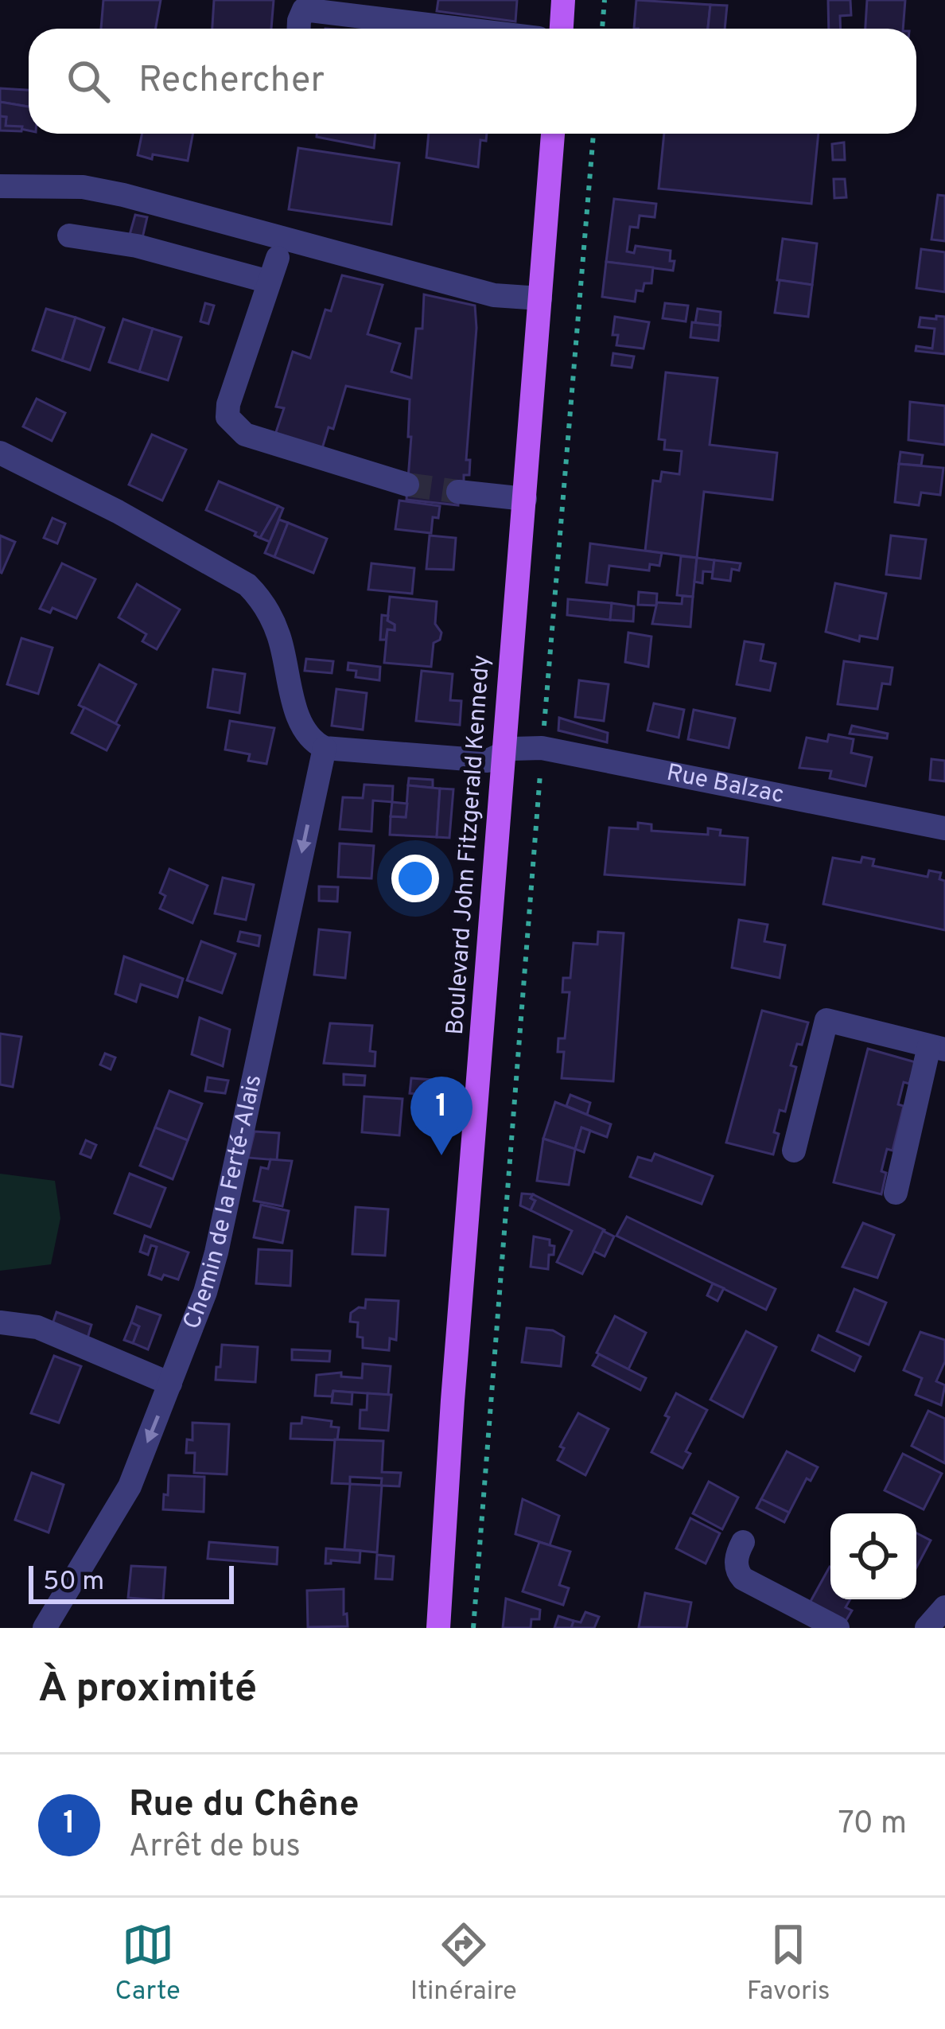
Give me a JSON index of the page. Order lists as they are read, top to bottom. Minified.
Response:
{"streets":{"main road":["Boulevard John Fitzgerald Kennedy"],"street":["Rue Balzac","Chemin de la Ferté-Alais"]},"crossings":[["Rue Balzac","Boulevard John Fitzgerald Kennedy"],["Rue Balzac","Chemin de la Ferté-Alais"]],"one_way":["Chemin de la Ferté-Alais"],"scale_bar":"50 m","page":{"search":"Rechercher","pins":"1","scale":"50 m","heading":"À proximité","list":[{"mark":"1","name":"Rue du Chêne","note":"Arrêt de bus","value":"70 m"}],"nav":["Carte","Itinéraire","Favoris"]}}
